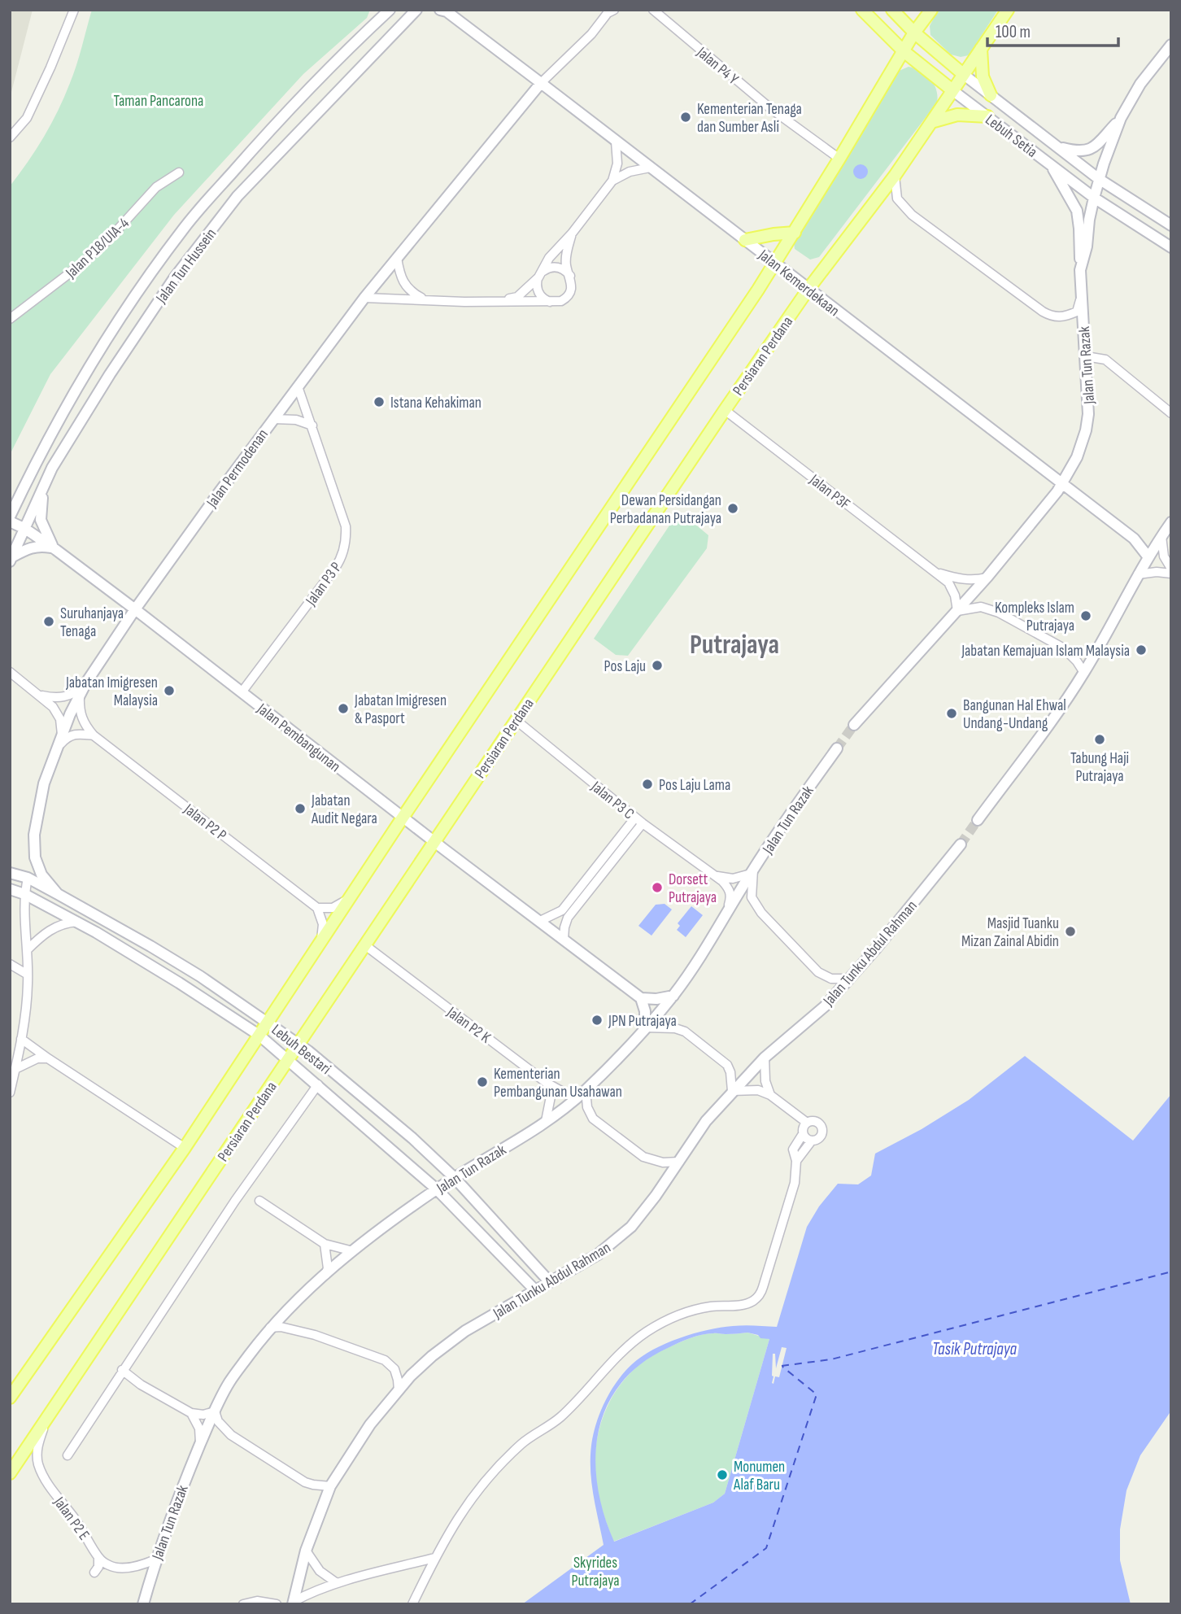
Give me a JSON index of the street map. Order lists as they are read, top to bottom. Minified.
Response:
{"streets":{"main road":["Lebuh Setia","Persiaran Perdana"],"street":["Jalan P4 Y","Jalan P18/UIA-4","Jalan Tun Hussein","Jalan Kemerdekaan","Jalan Tun Razak","Jalan Permodenan","Jalan P3F","Jalan P3 P","Jalan Pembangunan","Jalan P3 C","Jalan P2 P","Jalan Tunku Abdul Rahman","Jalan P2 K","Lebuh Bestari","Jalan P2 E"]},"crossings":[["Lebuh Setia","Persiaran Perdana"],["Lebuh Setia","Jalan Tun Razak"],["Jalan Tun Hussein","Jalan Pembangunan"],["Jalan Kemerdekaan","Persiaran Perdana"],["Jalan Kemerdekaan","Jalan Tun Razak"],["Jalan Kemerdekaan","Jalan Permodenan"],["Persiaran Perdana","Jalan P3F"],["Persiaran Perdana","Jalan Pembangunan"],["Persiaran Perdana","Jalan P3 C"],["Persiaran Perdana","Jalan P2 K"],["Persiaran Perdana","Lebuh Bestari"],["Persiaran Perdana","Jalan P2 E"],["Jalan Tun Razak","Jalan P3F"],["Jalan Tun Razak","Jalan Pembangunan"],["Jalan Tun Razak","Jalan P3 C"],["Jalan Tun Razak","Jalan Tunku Abdul Rahman"],["Jalan Tun Razak","Jalan P2 K"],["Jalan Tun Razak","Lebuh Bestari"],["Jalan Tun Razak","Jalan P2 E"],["Jalan Permodenan","Jalan P3 P"],["Jalan Permodenan","Jalan Pembangunan"],["Jalan Permodenan","Jalan P2 P"],["Jalan Permodenan","Lebuh Bestari"],["Jalan P3 P","Jalan Pembangunan"],["Jalan Pembangunan","Jalan P3 C"],["Jalan Tunku Abdul Rahman","Lebuh Bestari"]],"districts":["Putrajaya"],"water":["Tasik Putrajaya"],"parks":["Taman Pancarona","Skyrides Putrajaya"],"places":["Kementerian Tenaga dan Sumber Asli","Istana Kehakiman","Dewan Persidangan Perbadanan Putrajaya","Kompleks Islam Putrajaya","Suruhanjaya Tenaga","Jabatan Kemajuan Islam Malaysia","Pos Laju","Jabatan Imigresen Malaysia","Jabatan Imigresen & Pasport","Bangunan Hal Ehwal Undang-Undang","Tabung Haji Putrajaya","Pos Laju Lama","Jabatan Audit Negara","Dorsett Putrajaya","Masjid Tuanku Mizan Zainal Abidin","JPN Putrajaya","Kementerian Pembangunan Usahawan","Monumen Alaf Baru"],"scale_bar":"100 m"}
